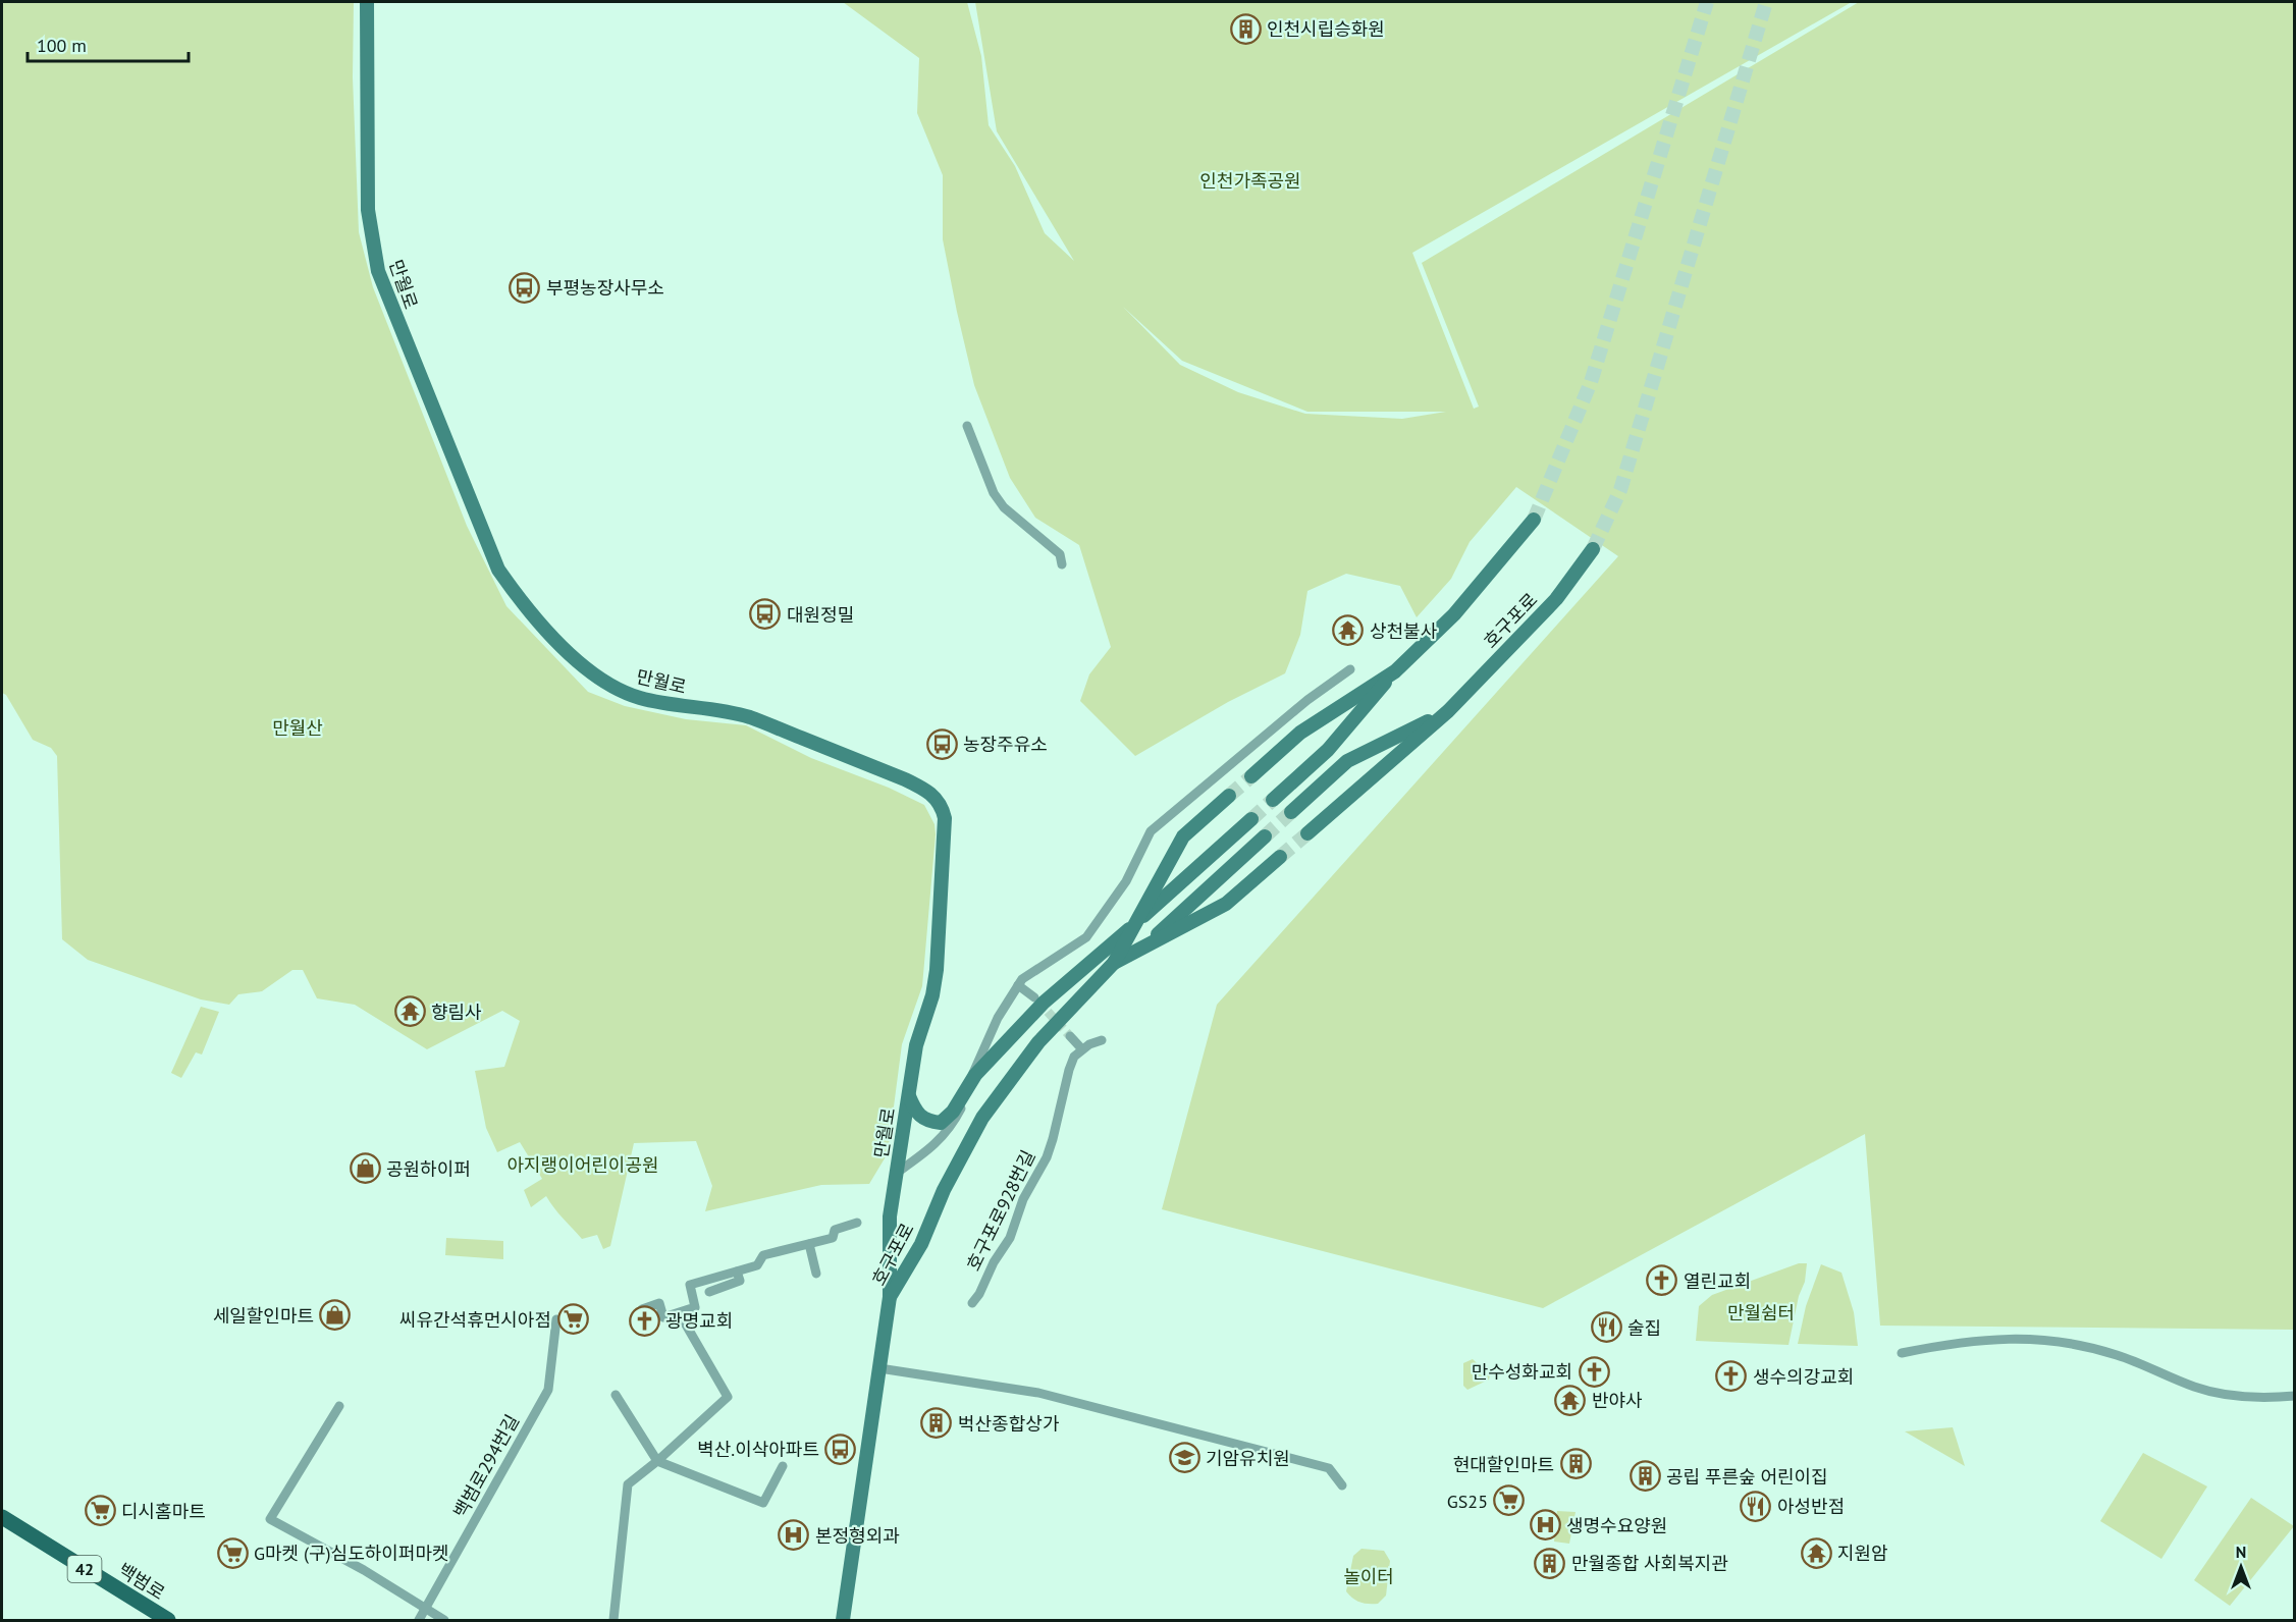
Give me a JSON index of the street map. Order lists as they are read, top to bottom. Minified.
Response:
{"streets":{"main road":["만월로","호구포로","42","백범로"],"street":["호구포로928번길","백범로294번길"]},"crossings":[["만월로","호구포로"]],"parks":["인천가족공원","만월산","아지랭이어린이공원","만월쉼터","놀이터"],"places":{"building":["인천시립승화원","벅산종합상가","현대할인마트","공립 푸른숲 어린이집","만월종합 사회복지관"],"bus stop":["부평농장사무소","대원정밀","농장주유소","벽산.이삭아파트"],"temple":["상천불사","향림사","반야사","지원암"],"shop":["공원하이퍼","세일할인마트"],"church":["열린교회","광명교회","만수성화교회","생수의강교회"],"supermarket":["씨유간석휴먼시아점","GS25","디시홈마트","G마켓 (구)심도하이퍼마켓"],"restaurant":["술집","아성반점"],"school or university":["기암유치원"],"hospital":["생명수요양원","본정형외과"]},"scale_bar":"100 m","north":"top"}
